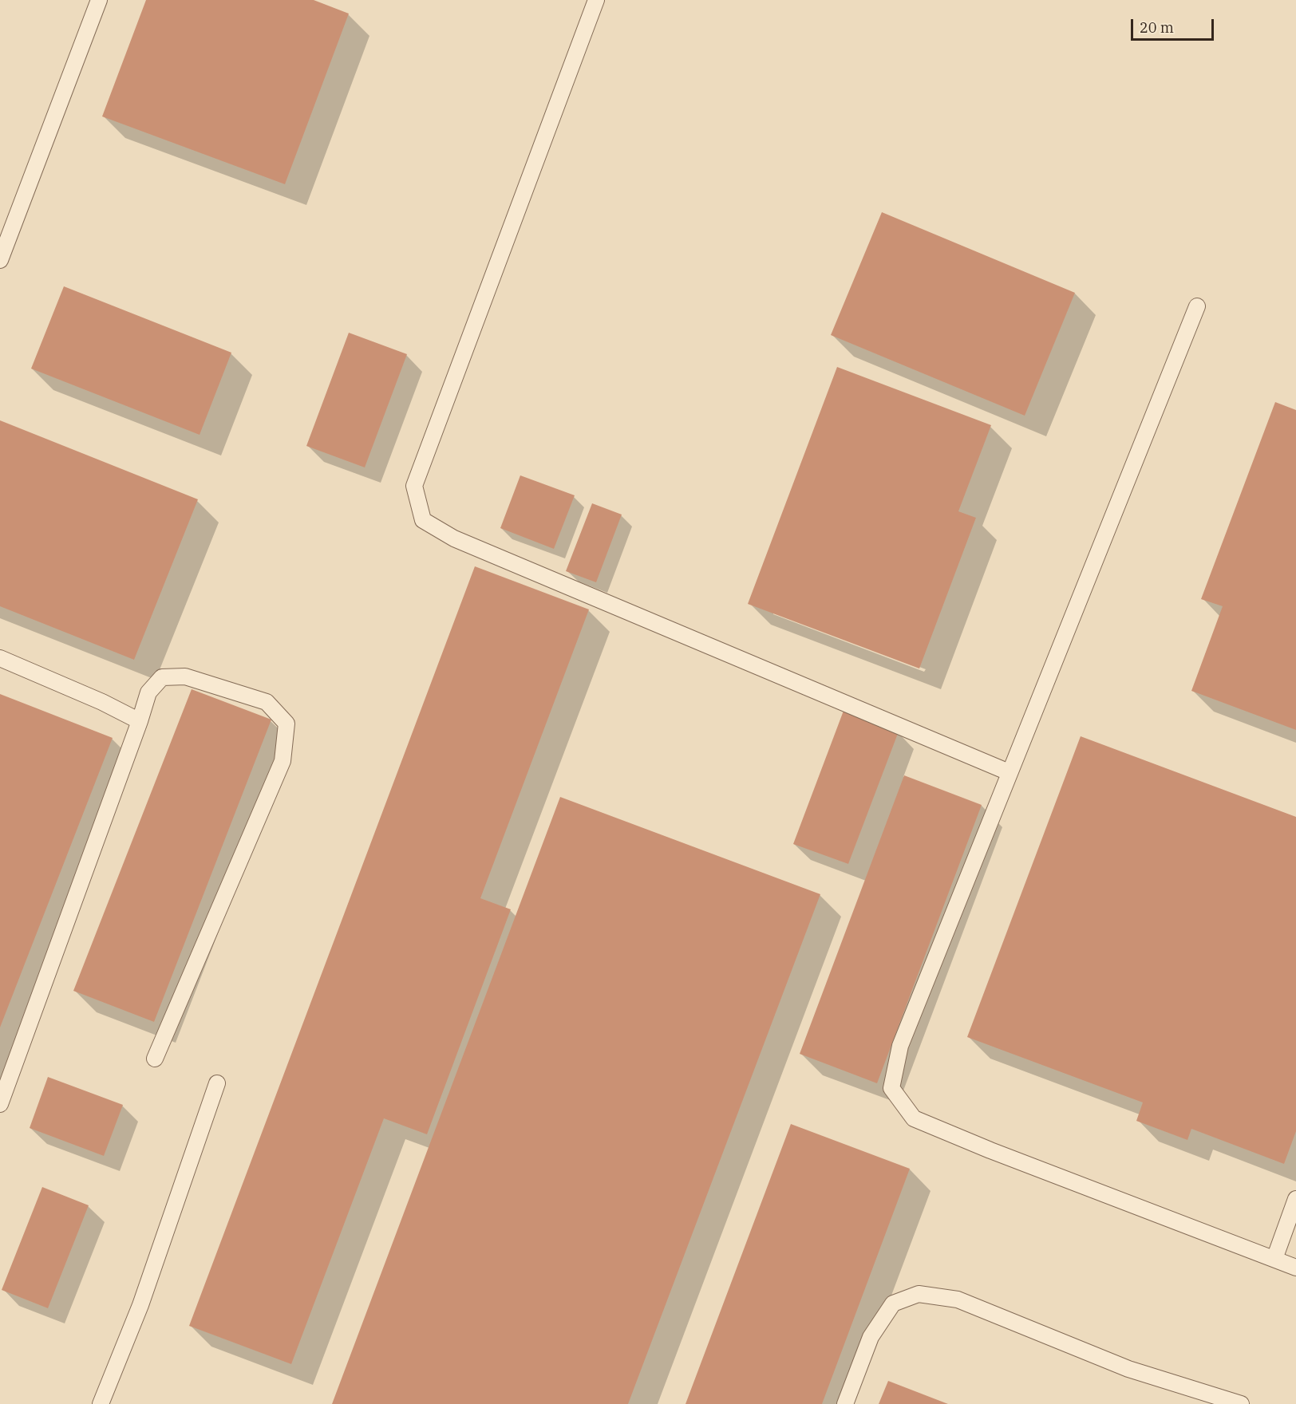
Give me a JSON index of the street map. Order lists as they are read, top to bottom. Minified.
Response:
{"scale_bar":"20 m"}
